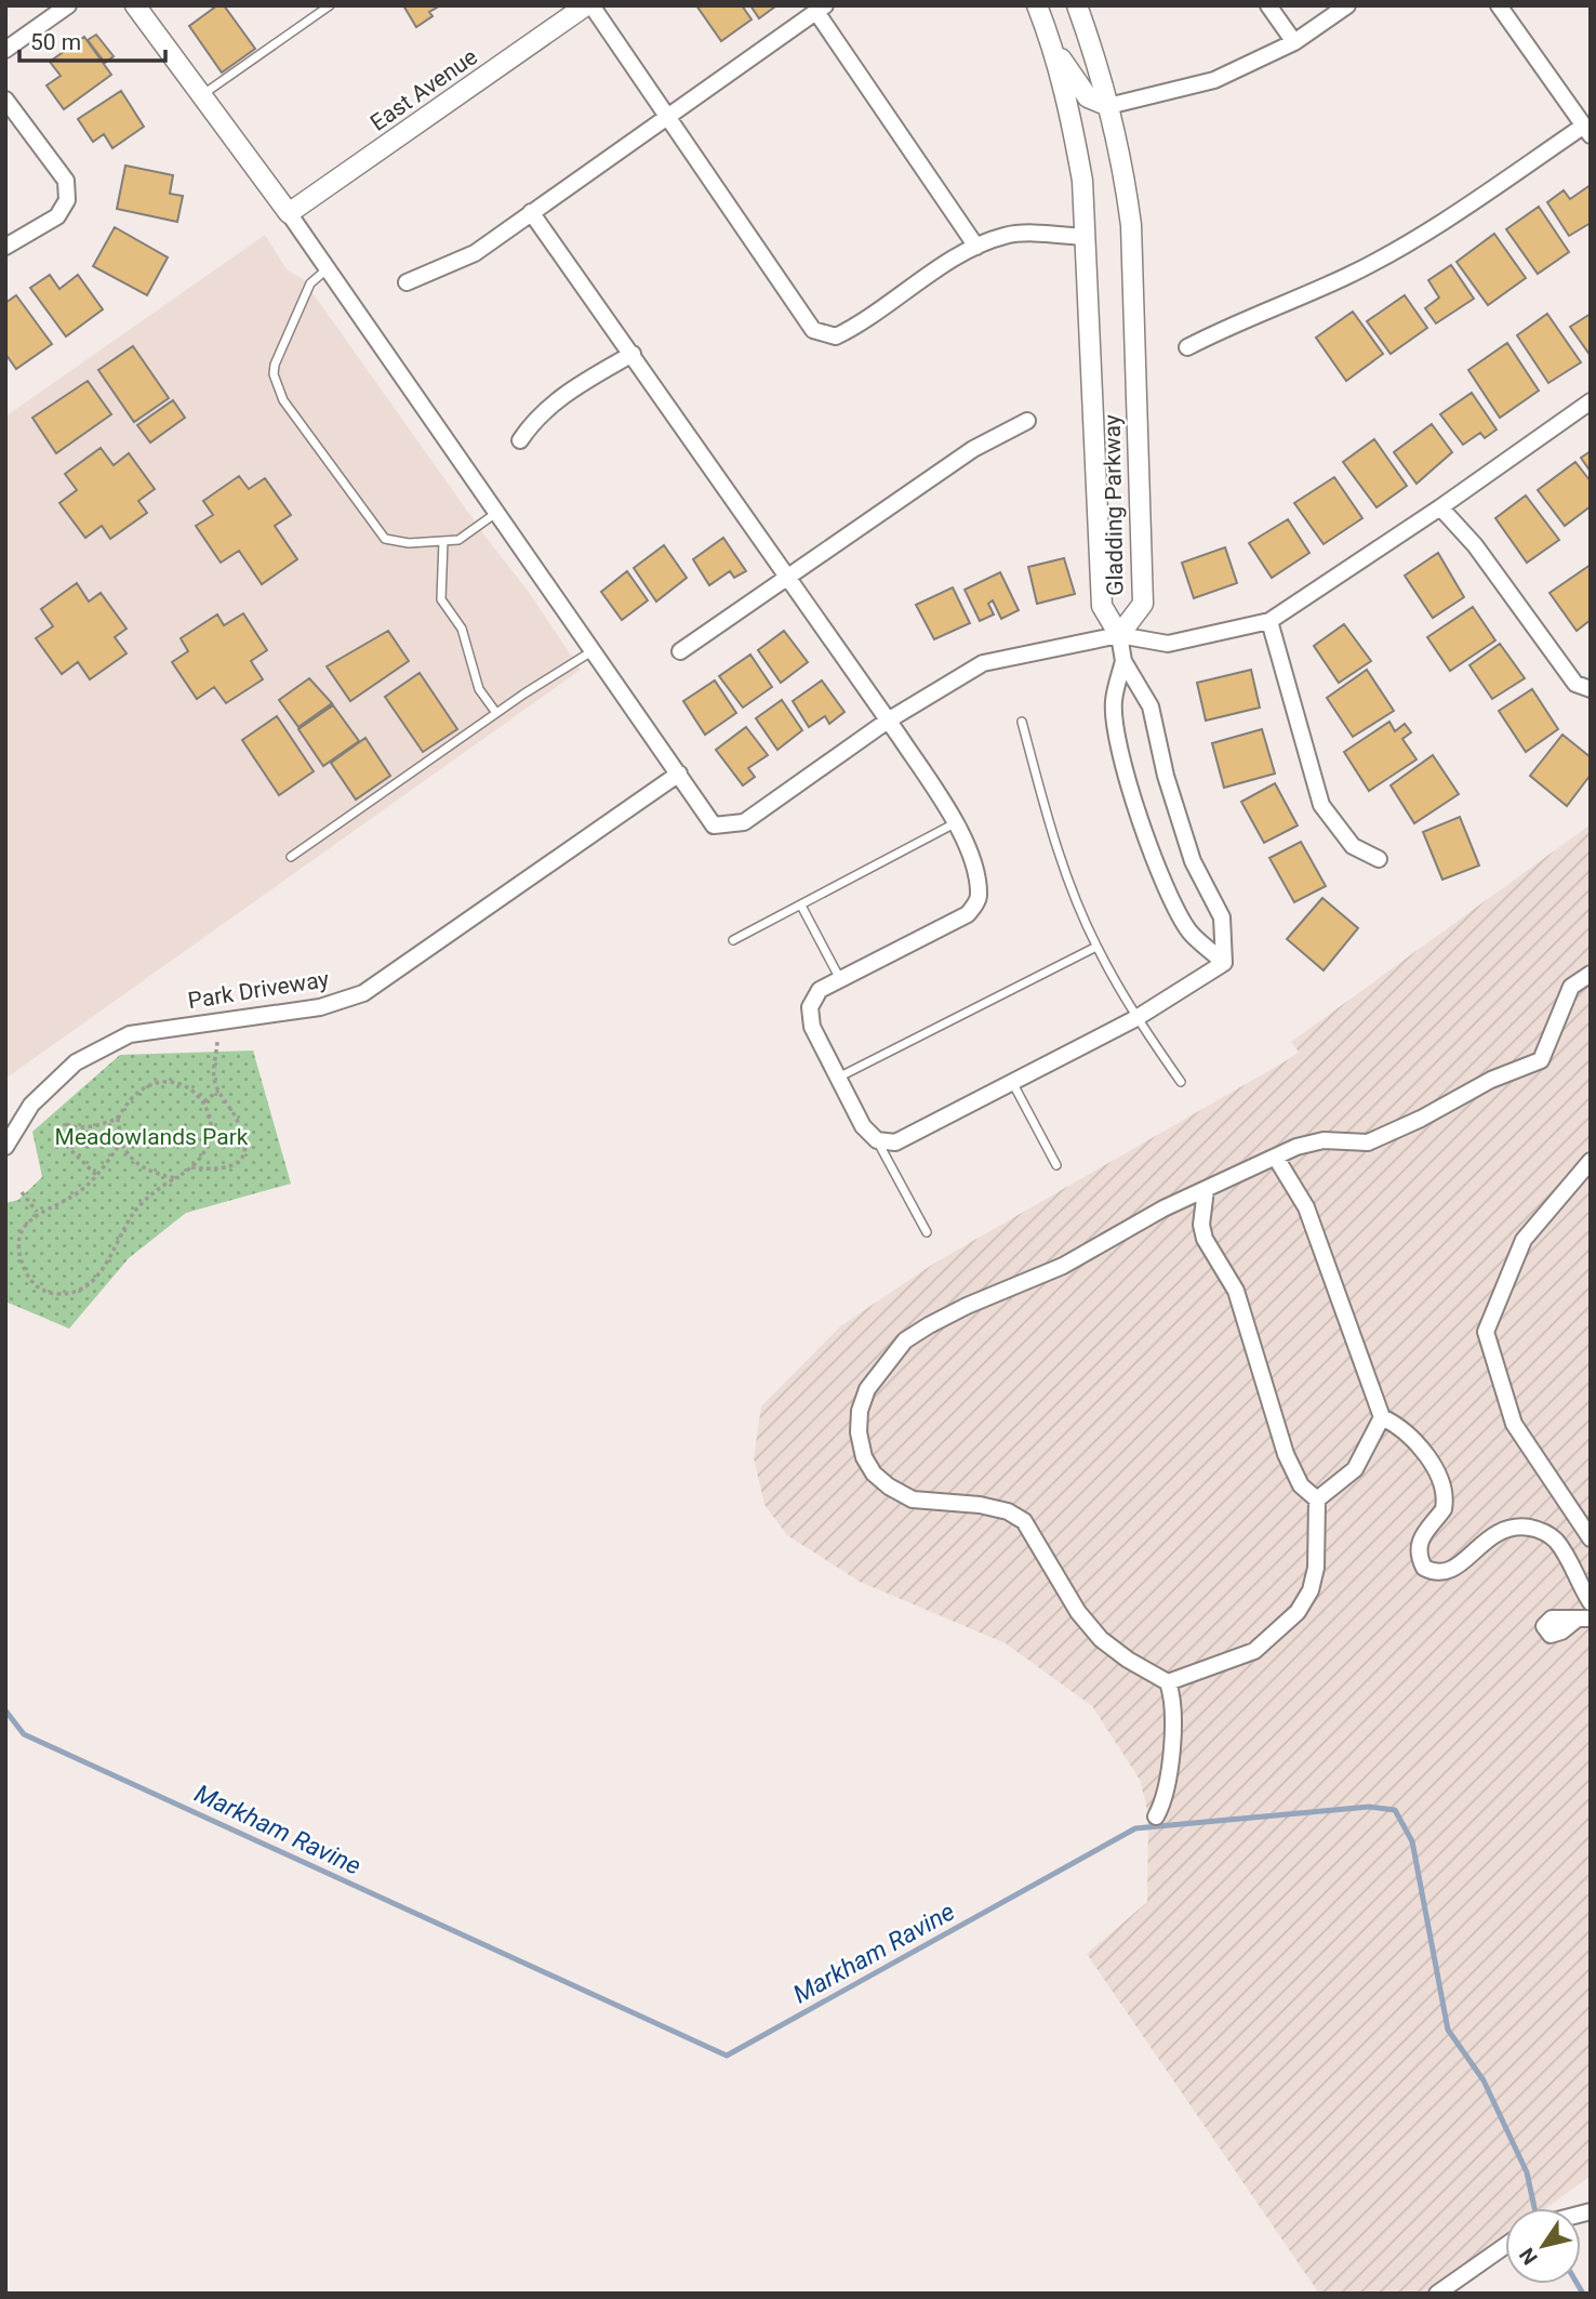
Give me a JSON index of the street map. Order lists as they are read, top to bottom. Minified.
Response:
{"streets":{"street":["East Avenue","Gladding Parkway","Park Driveway"]},"water":["Markham Ravine"],"parks":["Meadowlands Park"],"scale_bar":"50 m","north":"bottom left"}
